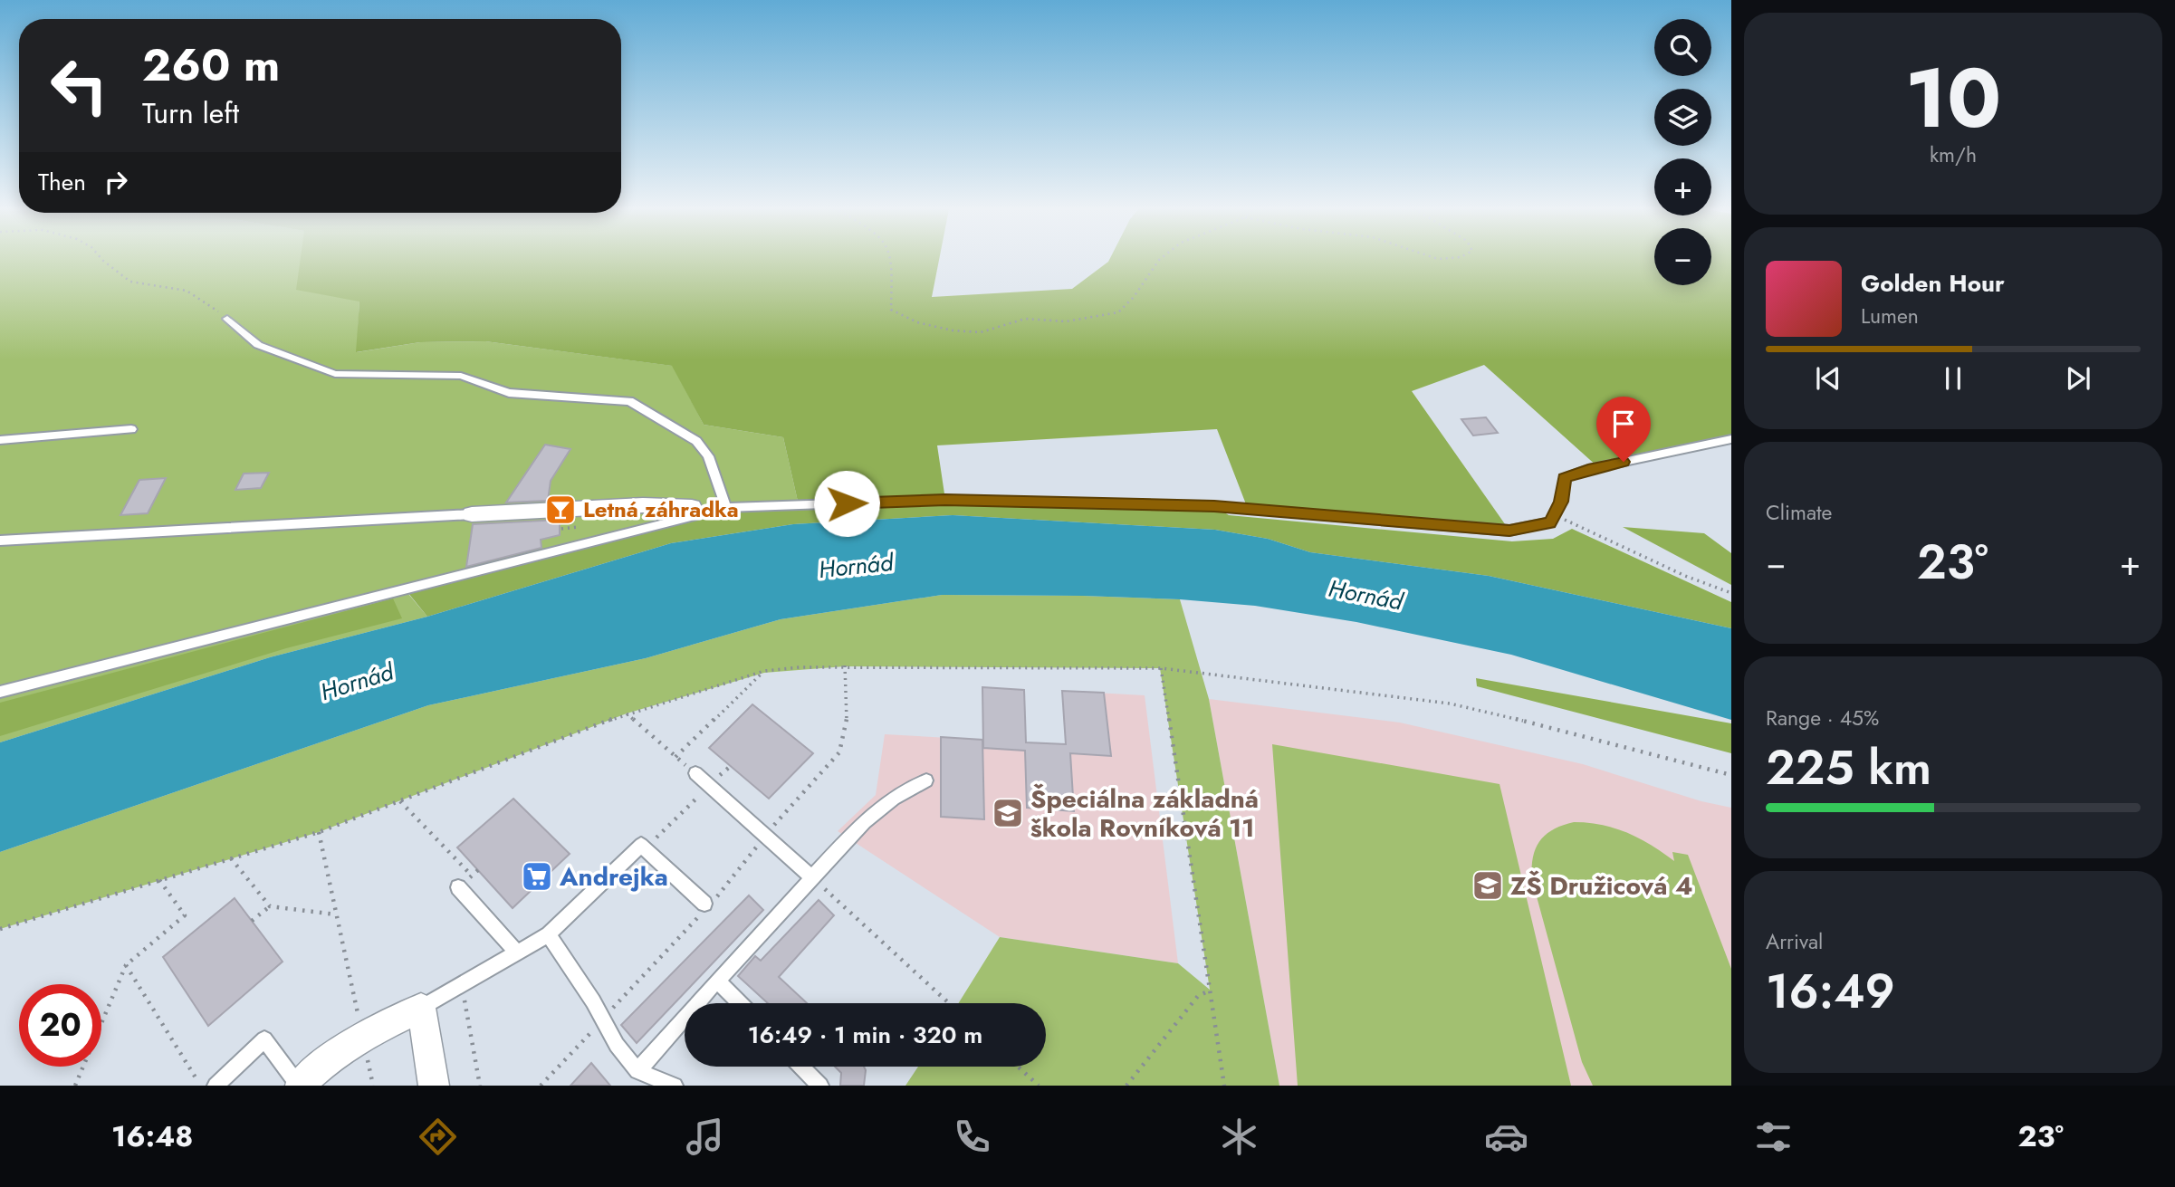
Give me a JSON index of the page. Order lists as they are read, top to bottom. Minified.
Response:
{"water":["Hornád"],"places":{"bar":["Letná záhradka"],"school or university":["Špeciálna základná škola Rovníková 11","ZŠ Družicová 4"],"supermarket":["Andrejka"]},"page":{"tile":[["10","km/h"],"Climate",["Range · 45%","225 km"],["Arrival","16:49"]],"map_buttons":["+","−"],"turn":["260 m","Turn left"],"then":"Then","song":["Golden Hour","Lumen"],"heat":["−","23°","+"],"limit":"20","trip":"16:49 · 1 min · 320 m","tabs":["16:48","23°"]}}
